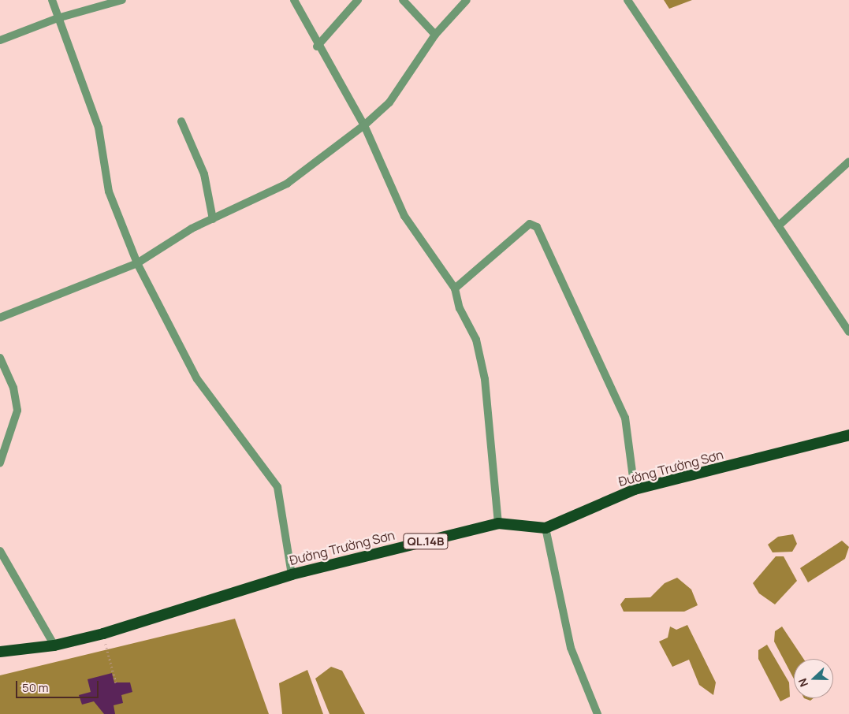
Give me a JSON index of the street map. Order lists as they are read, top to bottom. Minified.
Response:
{"streets":{"highway":["Đường Trường Sơn","QL.14B"]},"scale_bar":"50 m","north":"left"}
